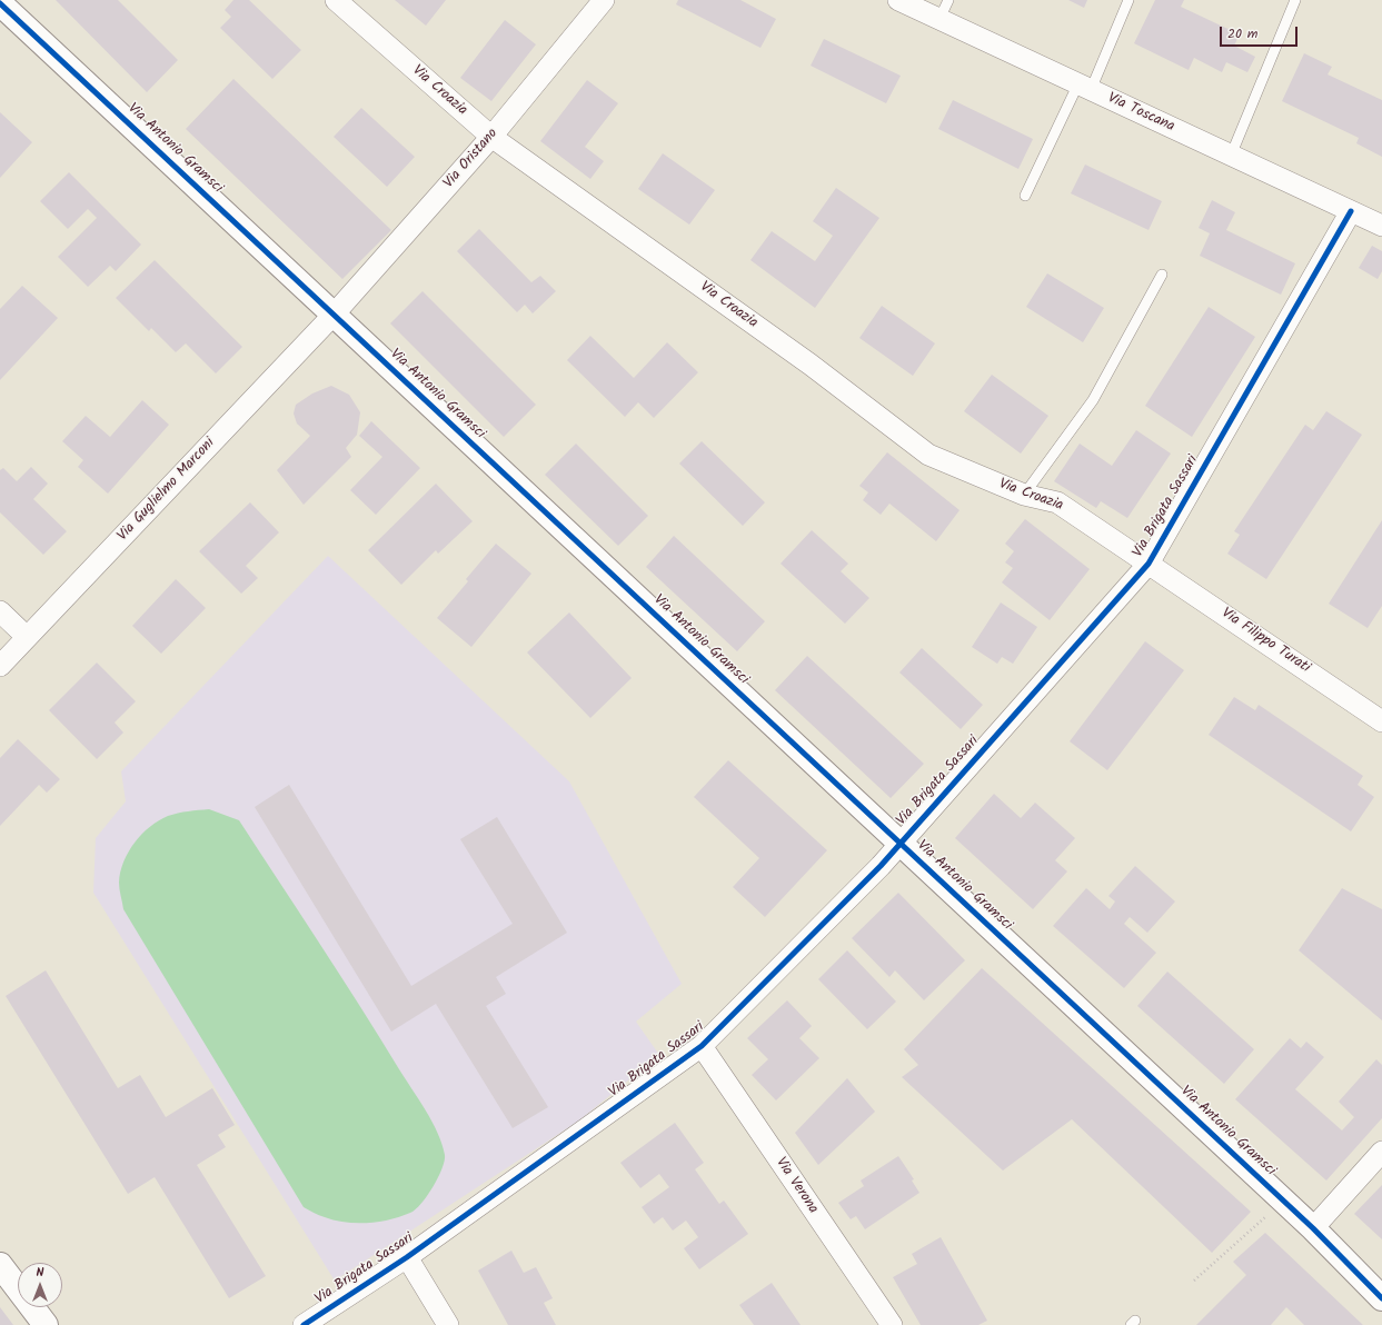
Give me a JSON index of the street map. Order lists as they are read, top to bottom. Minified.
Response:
{"streets":{"street":["Via Croazia","Via Toscana","Via Antonio Gramsci","Via Oristano","Via Guglielmo Marconi","Via Brigata Sassari","Via Filippo Turati","Via Verona"]},"crossings":[["Via Croazia","Via Oristano"],["Via Croazia","Via Brigata Sassari"],["Via Croazia","Via Filippo Turati"],["Via Toscana","Via Brigata Sassari"],["Via Antonio Gramsci","Via Oristano"],["Via Antonio Gramsci","Via Guglielmo Marconi"],["Via Antonio Gramsci","Via Brigata Sassari"],["Via Oristano","Via Guglielmo Marconi"],["Via Brigata Sassari","Via Filippo Turati"],["Via Brigata Sassari","Via Verona"]],"scale_bar":"20 m","north":"top"}
